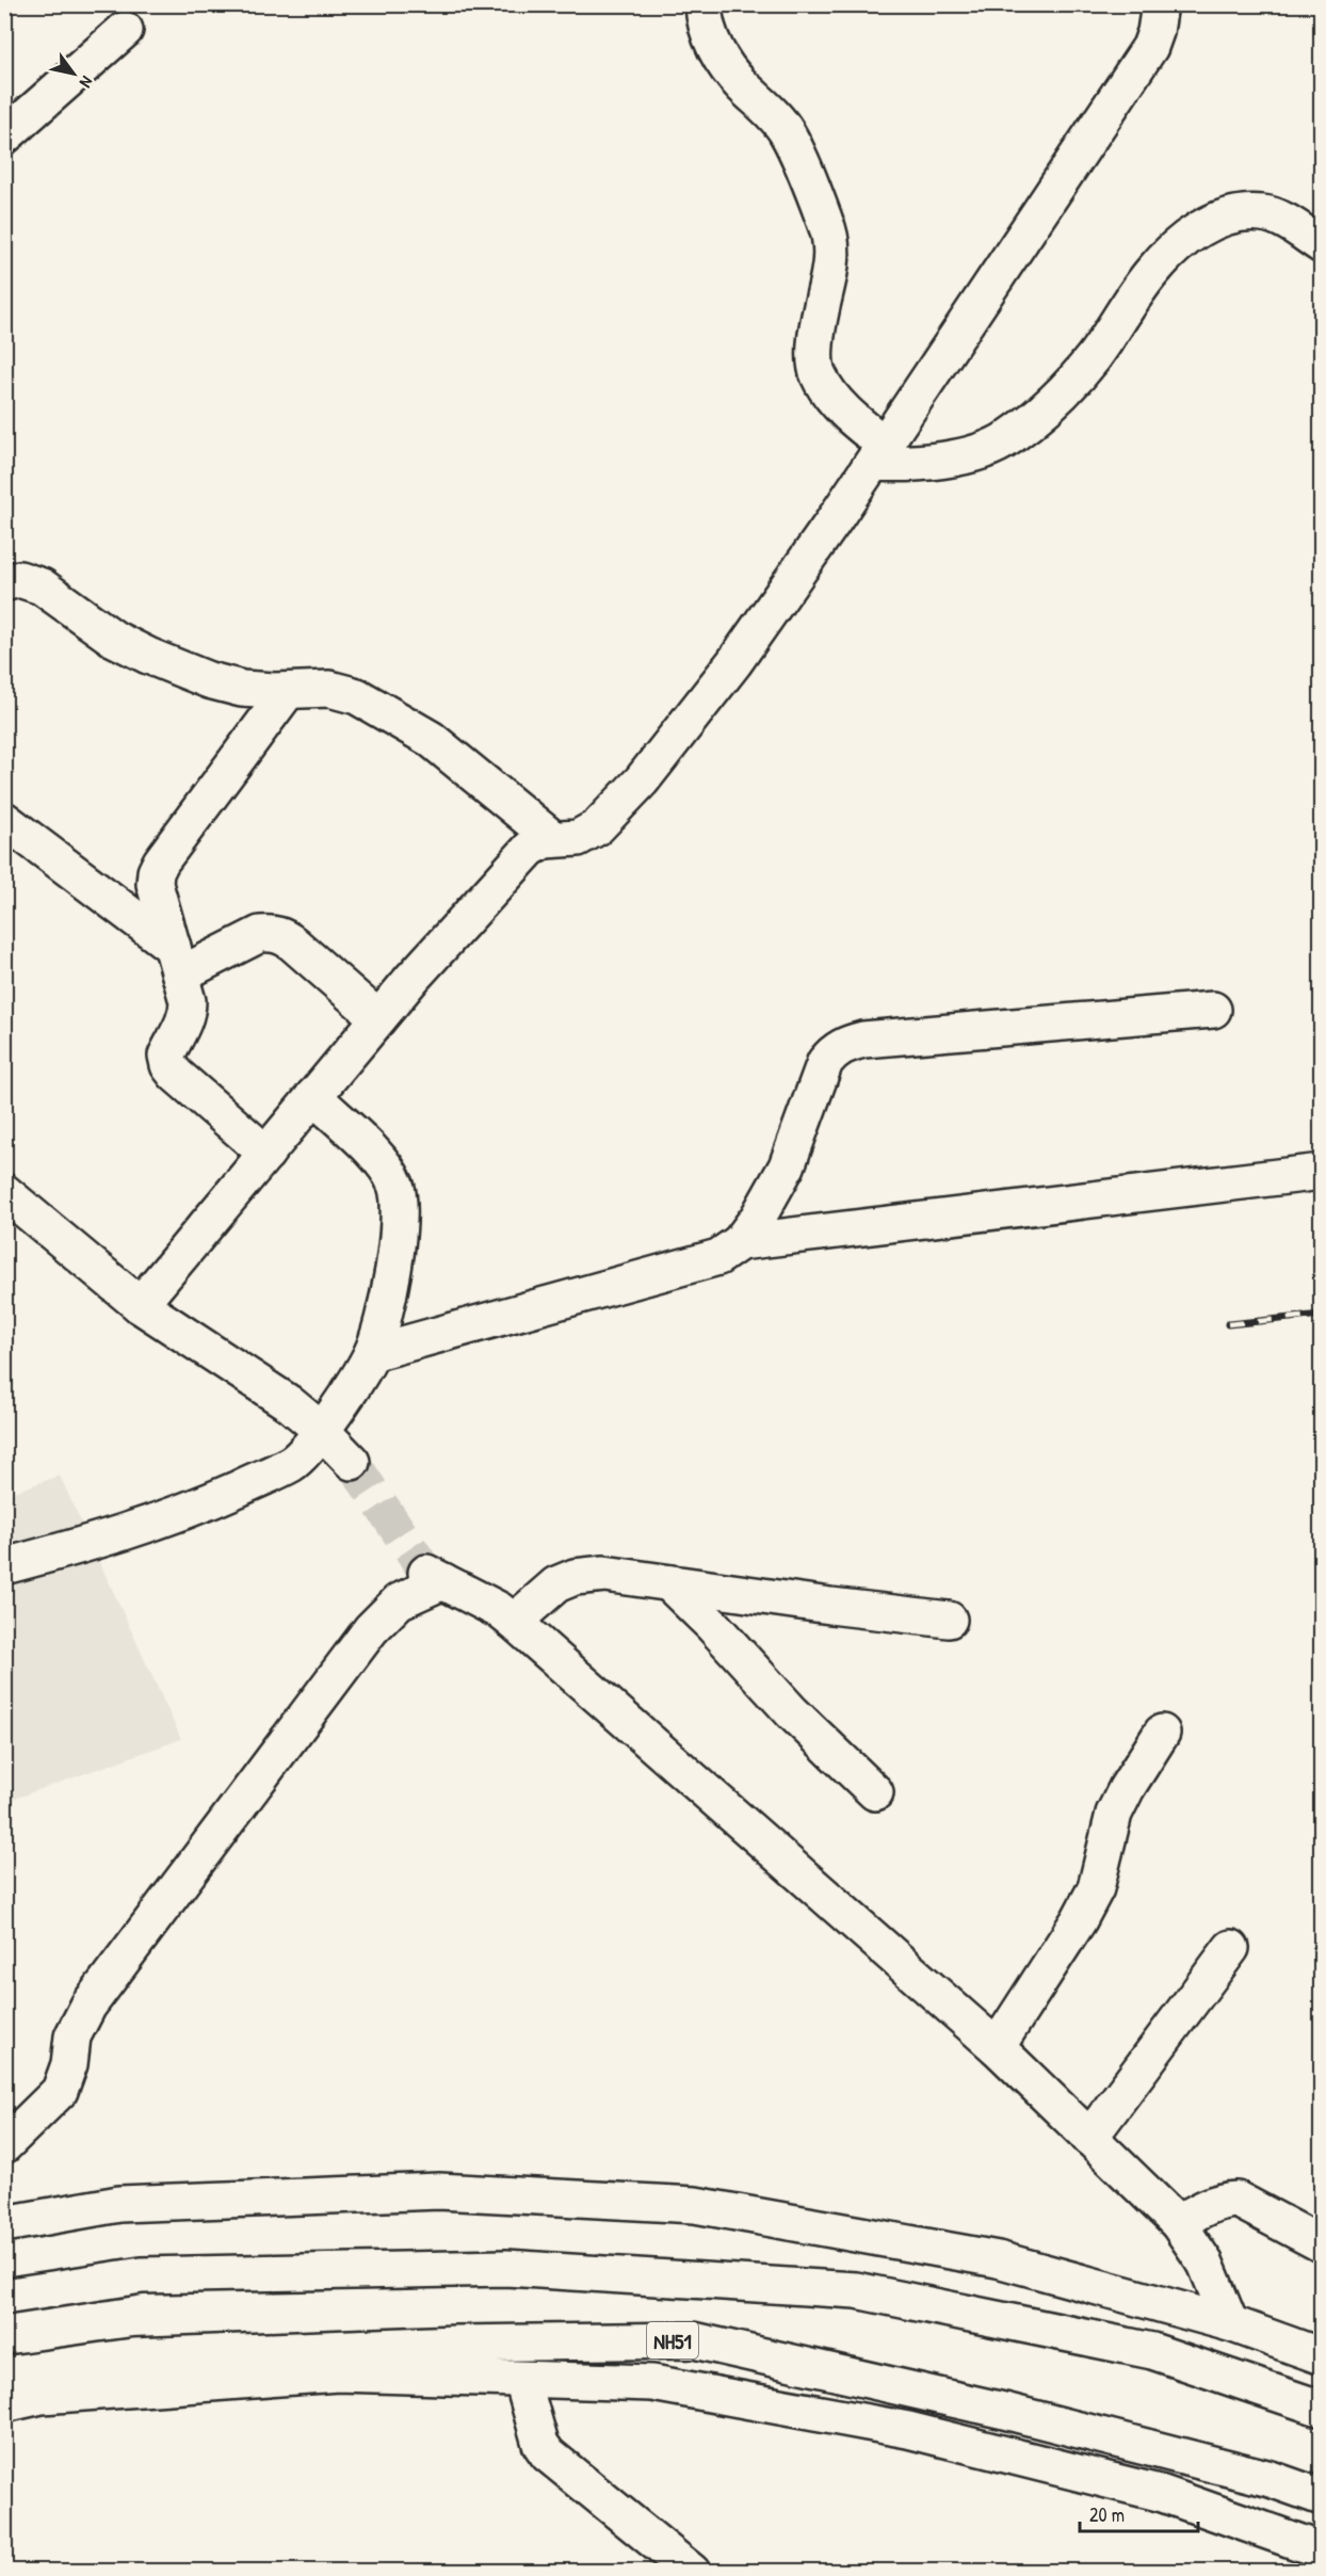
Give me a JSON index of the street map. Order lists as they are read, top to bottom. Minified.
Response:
{"streets":{"main road":["NH51"]},"scale_bar":"20 m","north":"bottom right"}
